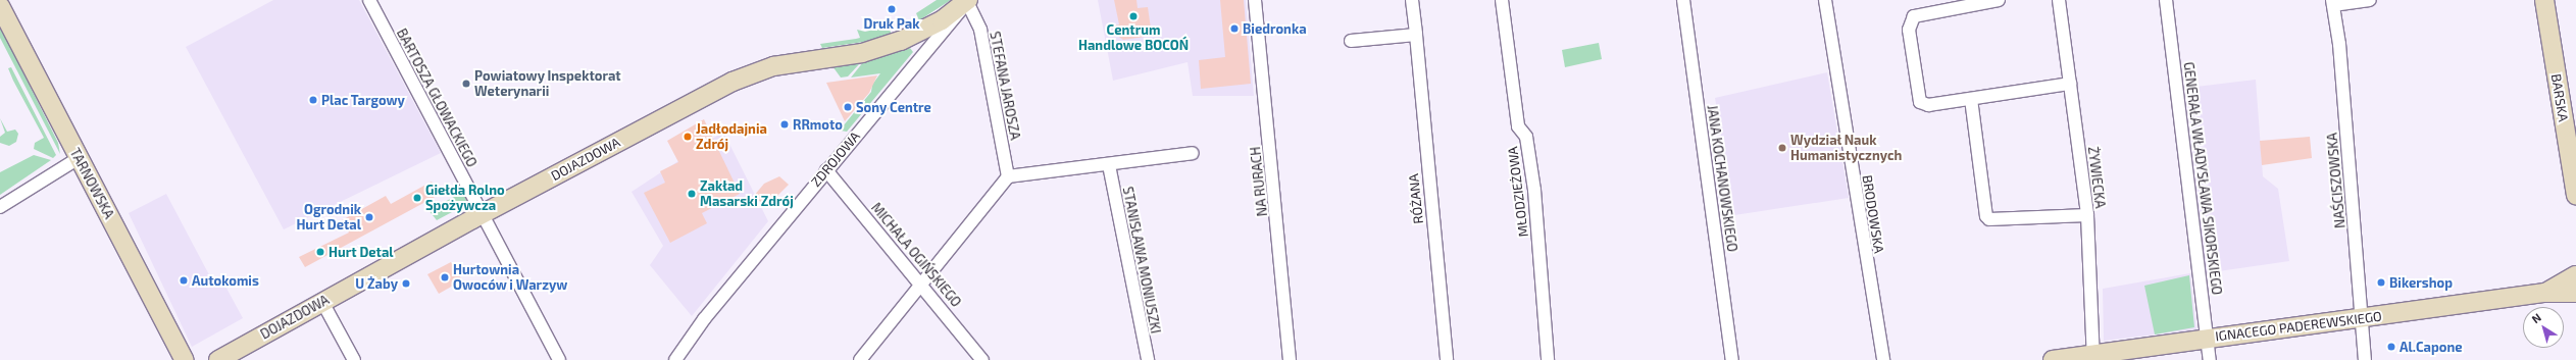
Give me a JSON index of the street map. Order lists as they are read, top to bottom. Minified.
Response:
{"streets":{"street":["STEFANA JAROSZA","BARTOSZA GŁOWACKIEGO","BARSKA","DOJAZDOWA","ZDROJOWA","ŻYWIECKA","JANA KOCHANOWSKIEGO","GENERAŁA WŁADYSŁAWA SIKORSKIEGO","NAŚCISZOWSKA","NA RURACH","TARNOWSKA","MŁODZIEŻOWA","RÓŻANA","BRODOWSKA","MICHAŁA OGIŃSKIEGO","STANISŁAWA MONIUSZKI","IGNACEGO PADEREWSKIEGO"]},"crossings":[["STEFANA JAROSZA","DOJAZDOWA"],["STEFANA JAROSZA","ZDROJOWA"],["BARTOSZA GŁOWACKIEGO","DOJAZDOWA"],["DOJAZDOWA","ZDROJOWA"],["ZDROJOWA","MICHAŁA OGIŃSKIEGO"],["ŻYWIECKA","IGNACEGO PADEREWSKIEGO"],["GENERAŁA WŁADYSŁAWA SIKORSKIEGO","IGNACEGO PADEREWSKIEGO"],["NAŚCISZOWSKA","IGNACEGO PADEREWSKIEGO"]],"places":["Druk Pak","Centrum Handlowe BOCOŃ","Biedronka","Powiatowy Inspektorat Weterynarii","Plac Targowy","Sony Centre","RRmoto","Jadłodajnia Zdrój","Wydział Nauk Humanistycznych","Zakład Masarski Zdrój","Giełda Rolno Spożywcza","Ogrodnik Hurt Detal","Hurt Detal","Hurtownia Owoców i Warzyw","Autokomis","Bikershop","U Żaby","Al.Capone"],"north":"top left"}
